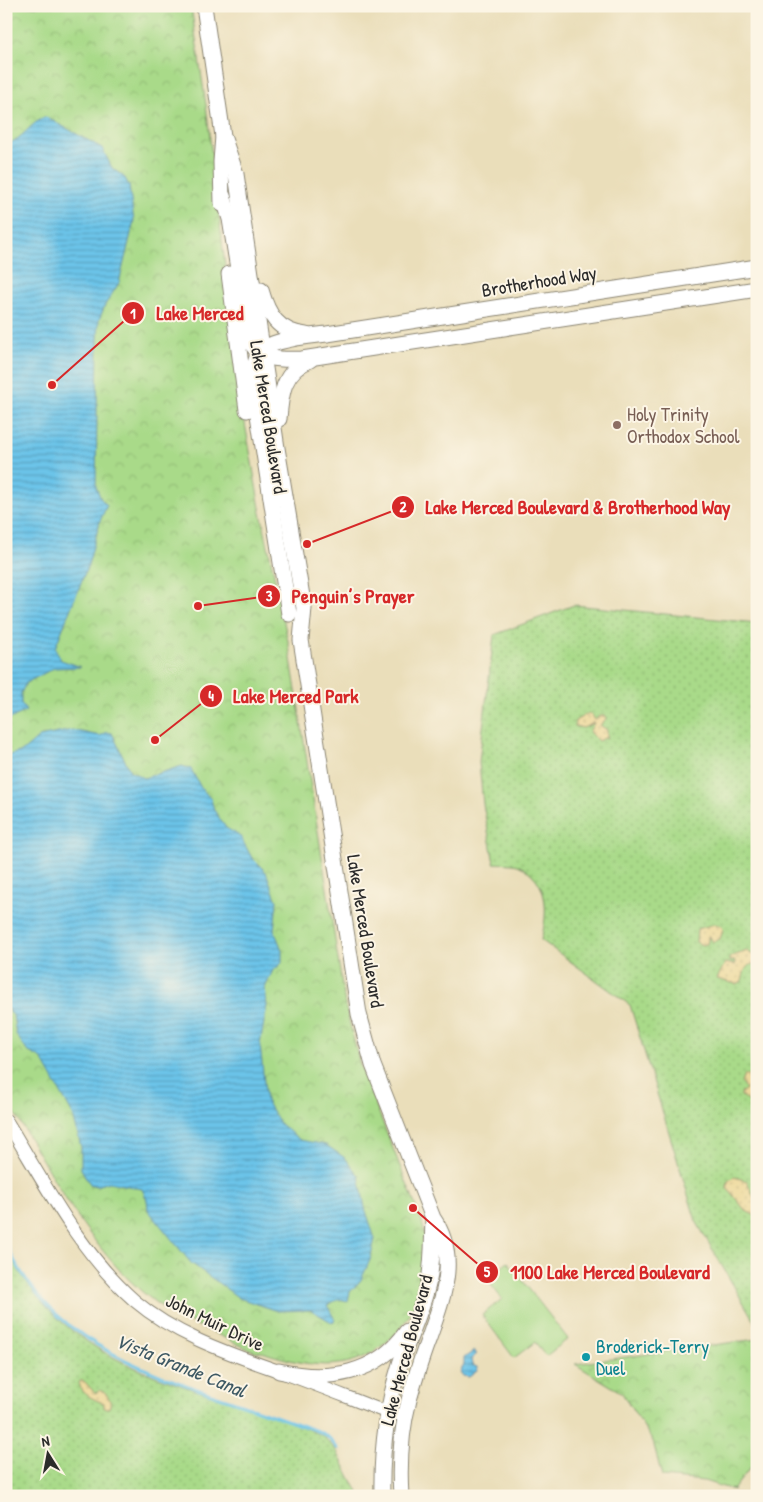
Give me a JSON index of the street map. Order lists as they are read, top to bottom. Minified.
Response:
{"streets":{"main road":["Brotherhood Way","Lake Merced Boulevard"],"street":["John Muir Drive"]},"crossings":[["Lake Merced Boulevard","John Muir Drive"]],"water":["Vista Grande Canal"],"places":["Lake Merced","Holy Trinity Orthodox School","Lake Merced Boulevard & Brotherhood Way","Penguin’s Prayer","Lake Merced Park","1100 Lake Merced Boulevard","Broderick-Terry Duel"],"north":"top"}
